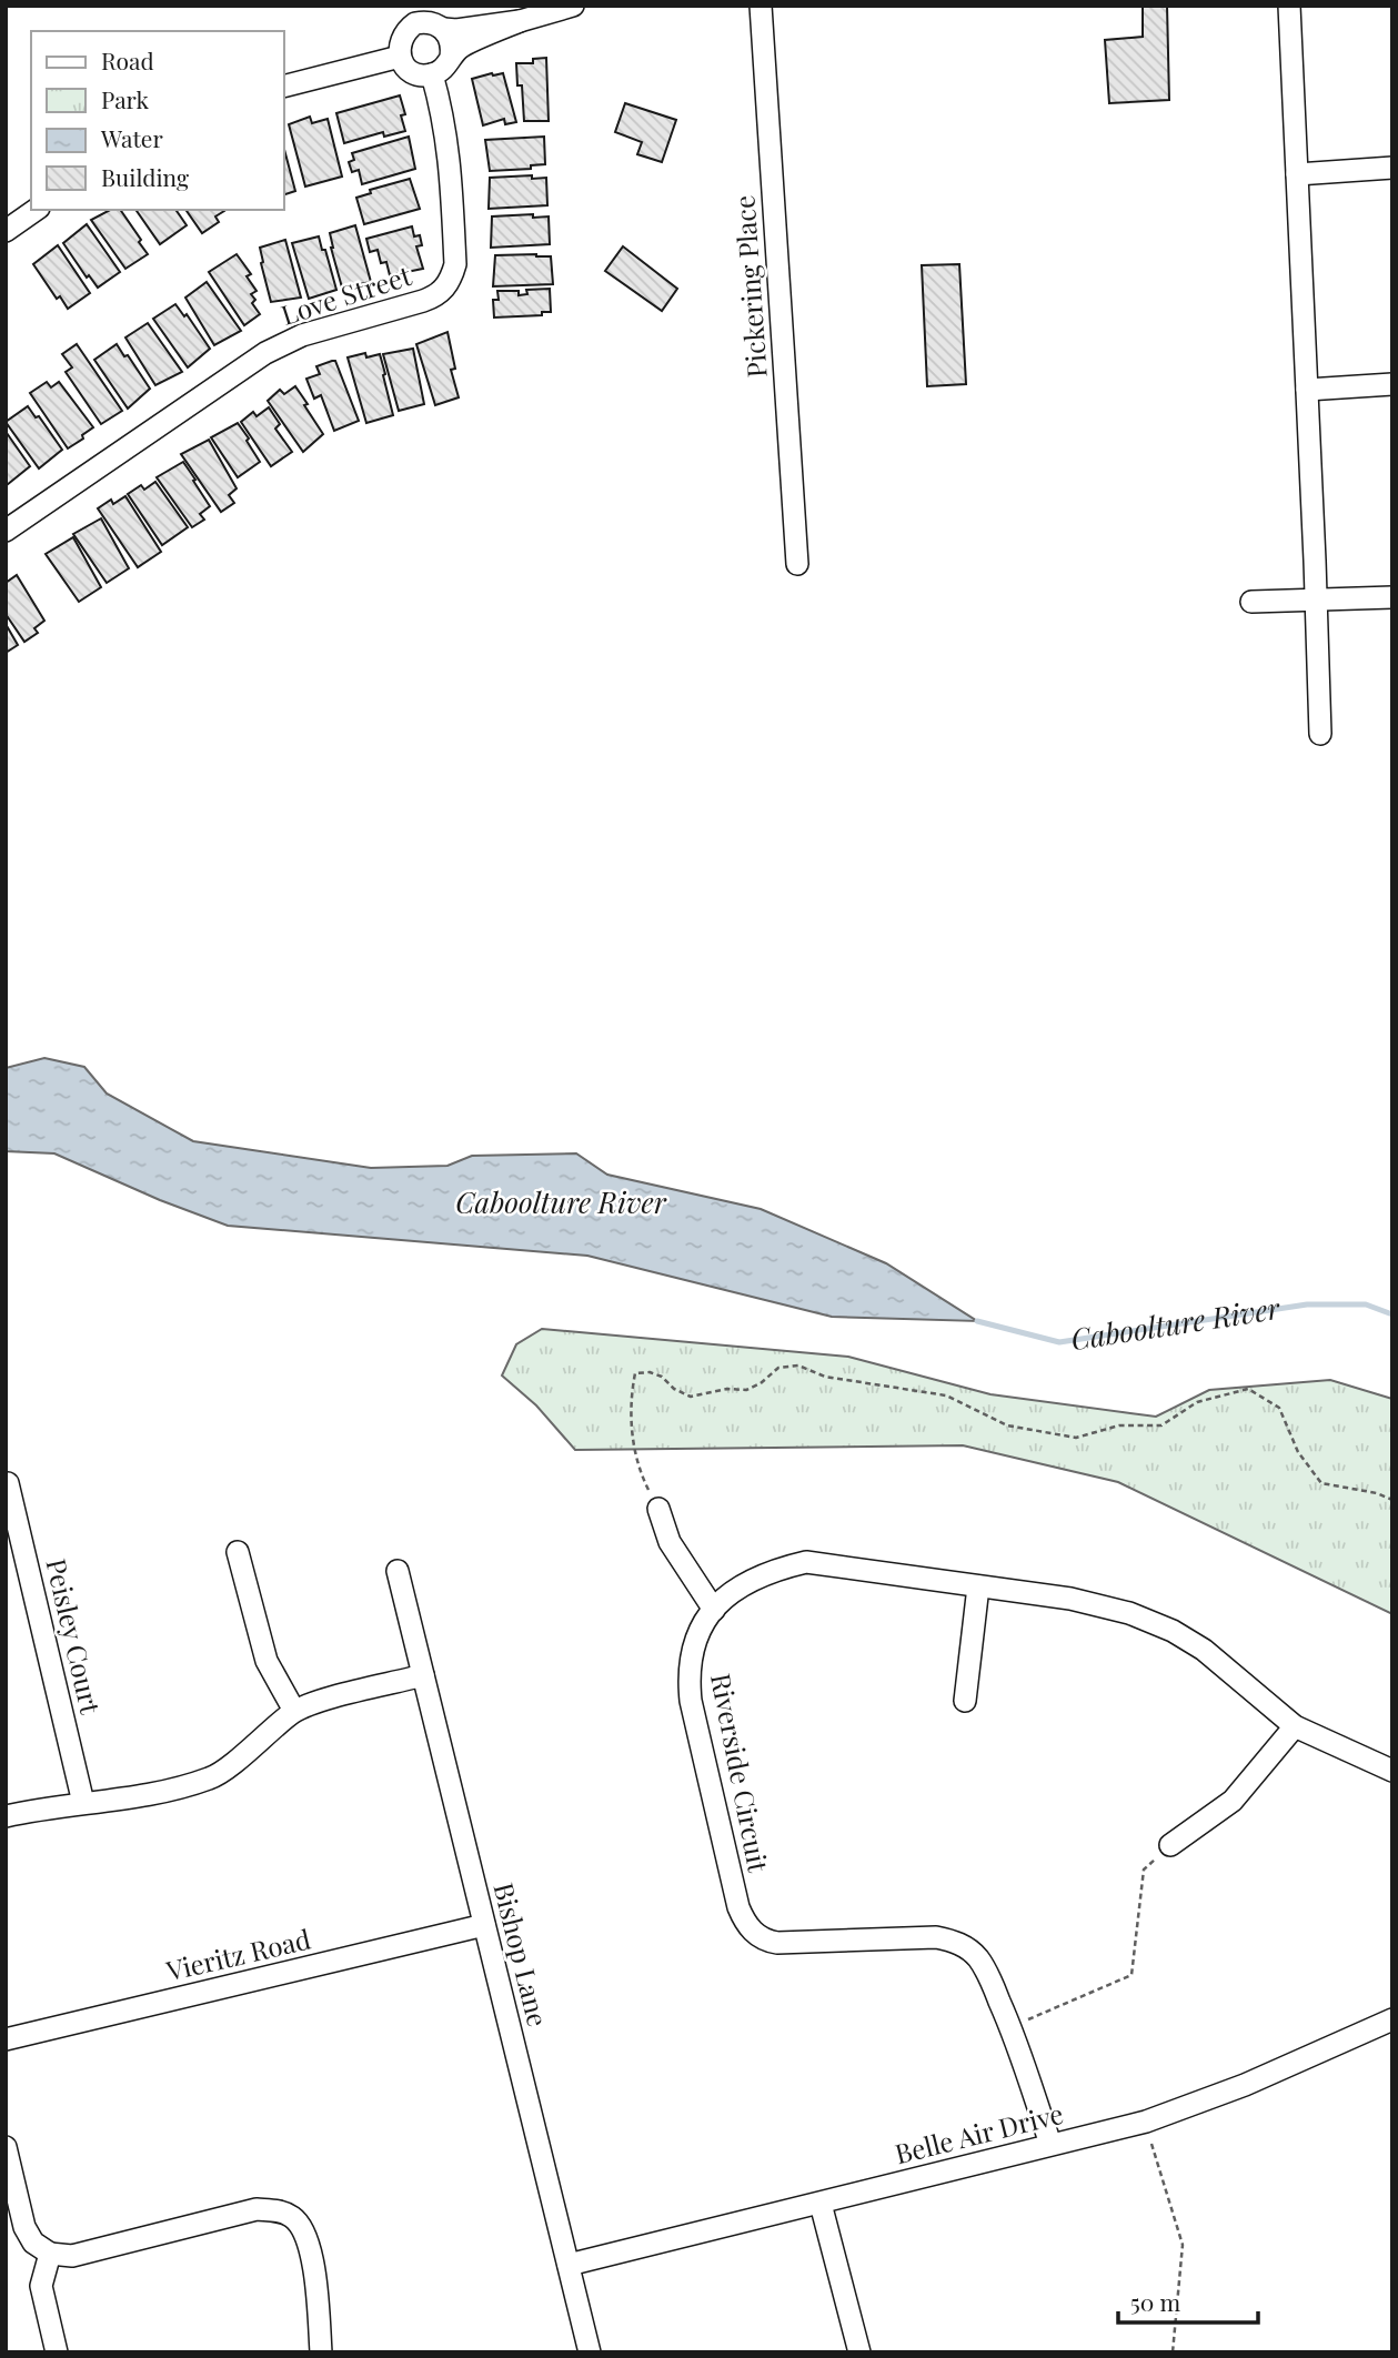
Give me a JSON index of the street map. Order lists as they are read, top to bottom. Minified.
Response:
{"streets":{"street":["Pickering Place","Love Street","Peisley Court","Riverside Circuit","Bishop Lane","Vieritz Road","Belle Air Drive"]},"crossings":[["Riverside Circuit","Belle Air Drive"],["Bishop Lane","Vieritz Road"],["Bishop Lane","Belle Air Drive"]],"water":["Caboolture River"],"legend":["Road","Park","Water","Building"],"scale_bar":"50 m"}
